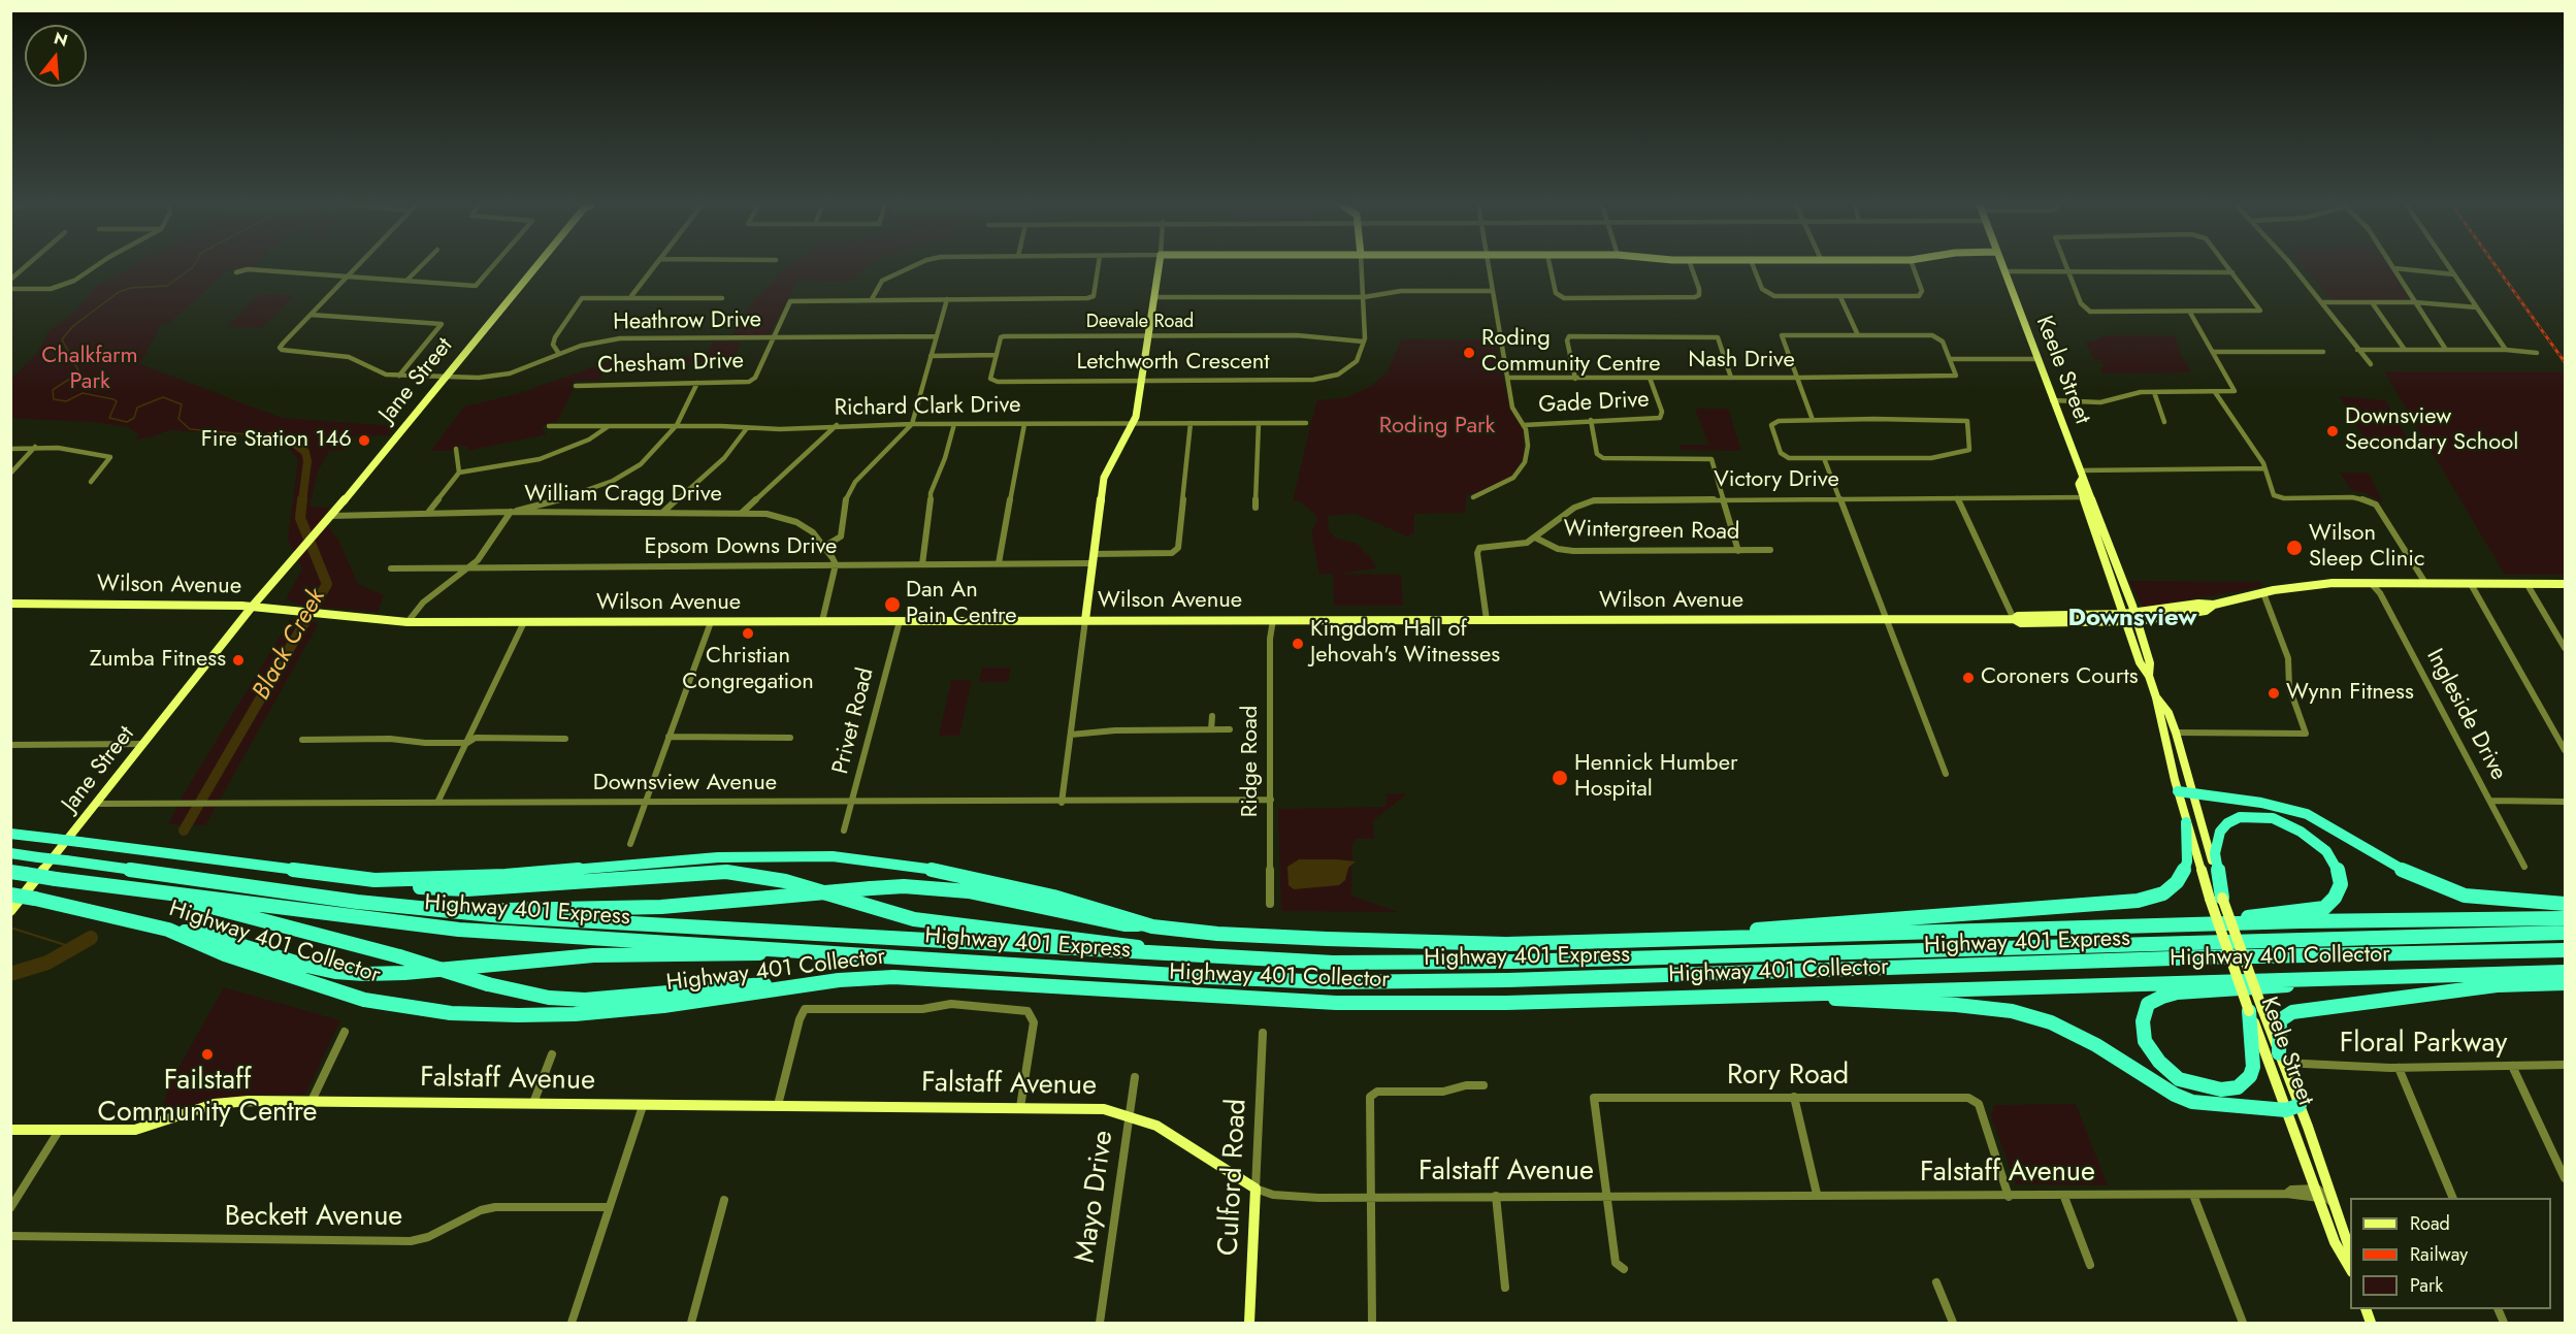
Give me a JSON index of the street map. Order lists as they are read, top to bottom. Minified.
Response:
{"streets":{"highway":["Highway 401 Express","Highway 401 Collector"],"main road":["Keele Street","Jane Street","Wilson Avenue","Falstaff Avenue","Culford Road"],"street":["Heathrow Drive","Deevale Road","Nash Drive","Letchworth Crescent","Chesham Drive","Gade Drive","Richard Clark Drive","Victory Drive","William Cragg Drive","Wintergreen Road","Epsom Downs Drive","Ingleside Drive","Privet Road","Ridge Road","Downsview Avenue","Floral Parkway","Rory Road","Mayo Drive","Beckett Avenue"]},"crossings":[["Heathrow Drive","Chesham Drive"],["Heathrow Drive","Jane Street"],["Deevale Road","Letchworth Crescent"],["Nash Drive","Gade Drive"],["Keele Street","Victory Drive"],["Keele Street","Wilson Avenue"],["Keele Street","Floral Parkway"],["Keele Street","Falstaff Avenue"],["Jane Street","William Cragg Drive"],["Jane Street","Wilson Avenue"],["Jane Street","Downsview Avenue"],["Victory Drive","Wintergreen Road"],["Victory Drive","Wilson Avenue"],["William Cragg Drive","Epsom Downs Drive"],["Wilson Avenue","Ingleside Drive"],["Wilson Avenue","Privet Road"],["Wilson Avenue","Ridge Road"],["Privet Road","Downsview Avenue"],["Ridge Road","Downsview Avenue"],["Rory Road","Falstaff Avenue"],["Falstaff Avenue","Culford Road"],["Falstaff Avenue","Mayo Drive"]],"districts":["Downsview"],"water":["Black Creek"],"parks":["Chalkfarm Park","Roding Park"],"places":["Roding Community Centre","Downsview Secondary School","Fire Station 146","Wilson Sleep Clinic","Dan An Pain Centre","Christian Congregation","Kingdom Hall of Jehovah's Witnesses","Zumba Fitness","Coroners Courts","Wynn Fitness","Hennick Humber Hospital","Failstaff Community Centre"],"legend":["Road","Railway","Park"],"north":"top"}
